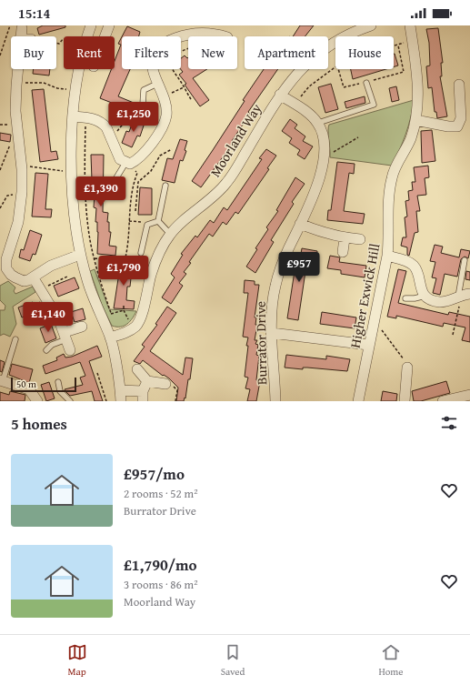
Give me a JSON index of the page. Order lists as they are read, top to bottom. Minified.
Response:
{"streets":{"street":["Moorland Way","Higher Exwick Hill","Burrator Drive"]},"crossings":[["Moorland Way","Burrator Drive"]],"scale_bar":"50 m","page":{"status":"15:14","chip":["Buy","Rent","Filters","New","Apartment","House"],"price":["£1,250","£1,390","£957","£1,790","£1,140"],"scale":"50 m","heading":"5 homes","list":[{"name":"£957/mo","note":"2 rooms · 52 m² · Burrator Drive"},{"name":"£1,790/mo","note":"3 rooms · 86 m² · Moorland Way"}],"tabs":["Map","Saved","Home"]}}
